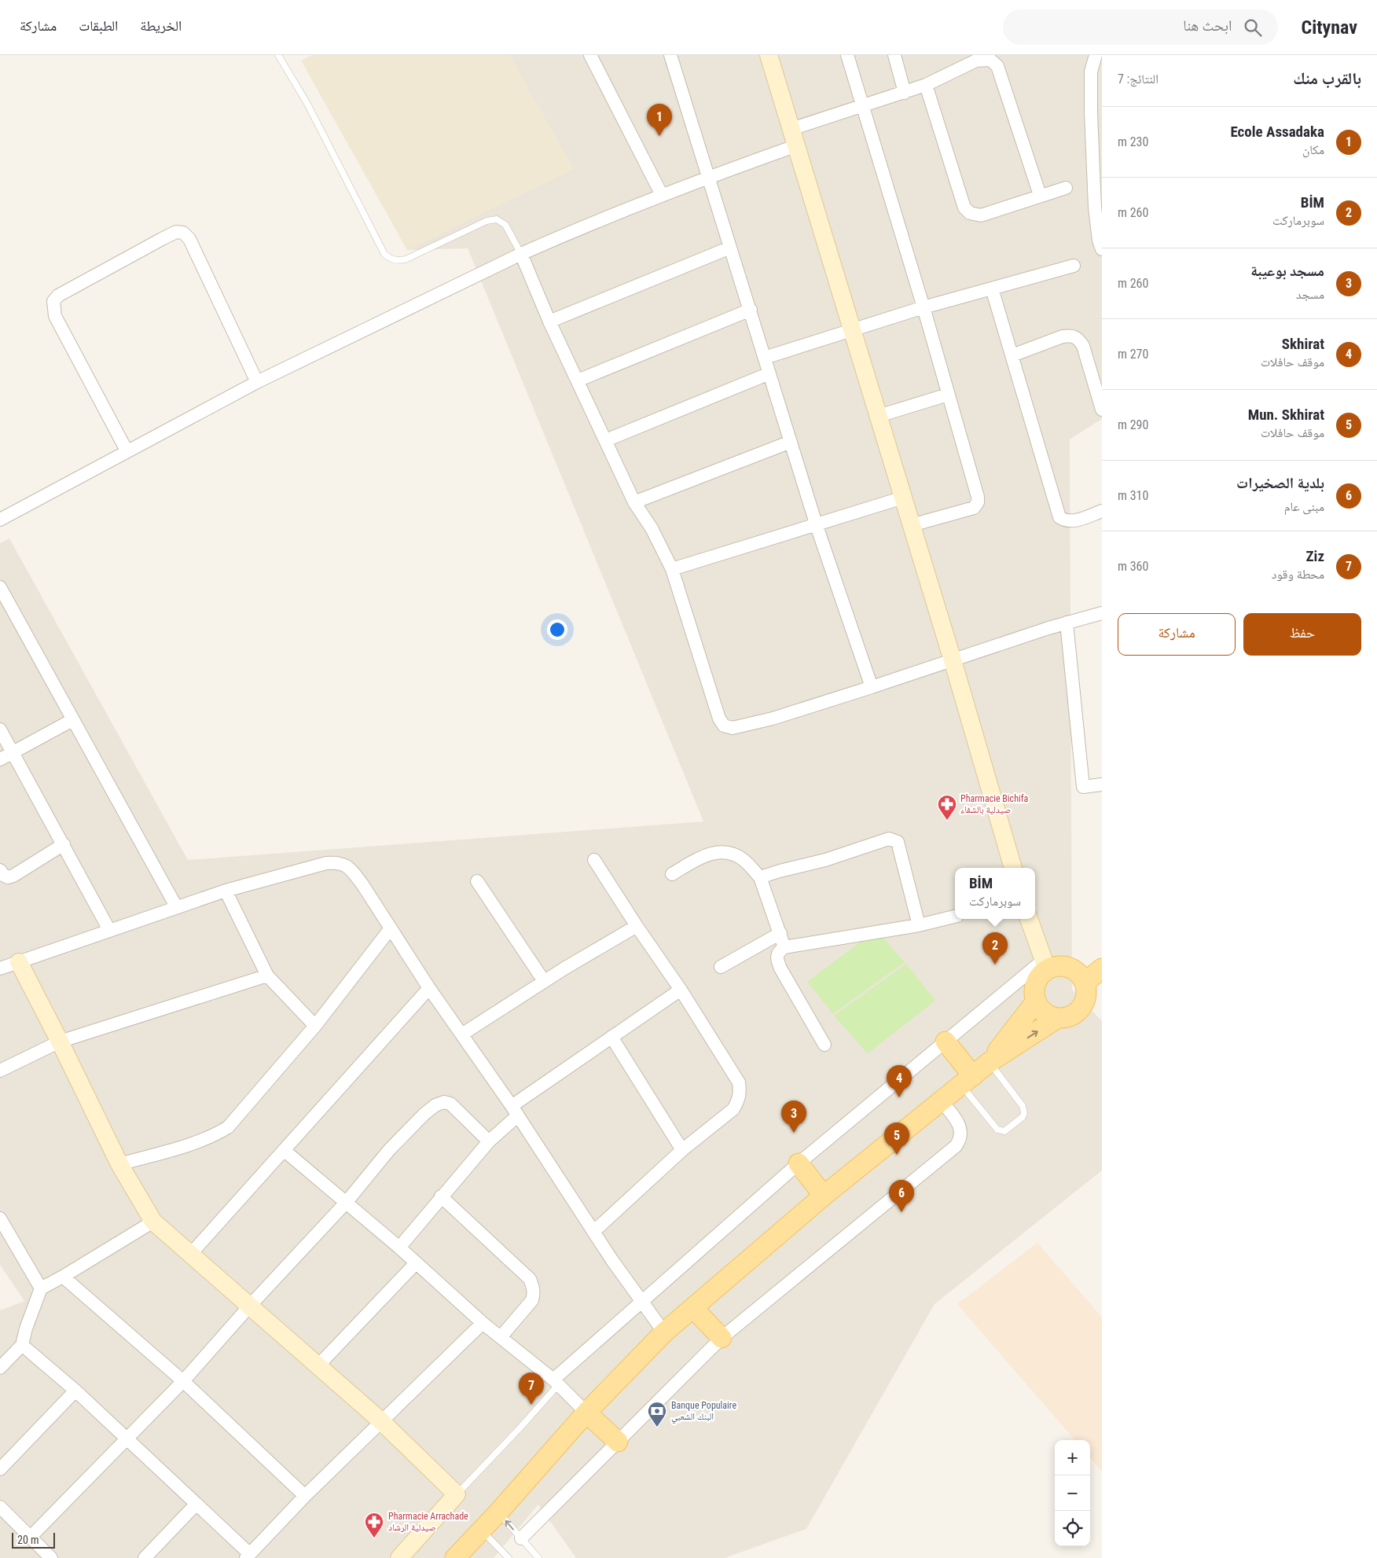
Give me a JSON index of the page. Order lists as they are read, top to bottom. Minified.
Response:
{"places":{"pharmacy":["Pharmacie Bichifa صيدلية بالشفاء","Pharmacie Arrachade صيدلية الرشاد"],"bank":["Banque Populaire البنك الشعبي"]},"scale_bar":"20 m","page":{"header":"Citynav","search":"ابحث هنا","nav":["الخريطة","الطبقات","مشاركة"],"heading":["بالقرب منك","النتائج: 7"],"pins":["1","2","4","3","5","6","7"],"list":[{"mark":"1","name":"Ecole Assadaka","note":"مكان","value":"230 m"},{"mark":"2","name":"BİM","note":"سوبرماركت","value":"260 m"},{"mark":"3","name":"مسجد بوعيبة","note":"مسجد","value":"260 m"},{"mark":"4","name":"Skhirat","note":"موقف حافلات","value":"270 m"},{"mark":"5","name":"Mun. Skhirat","note":"موقف حافلات","value":"290 m"},{"mark":"6","name":"بلدية الصخيرات","note":"مبنى عام","value":"310 m"},{"mark":"7","name":"Ziz","note":"محطة وقود","value":"360 m"}],"buttons":["حفظ","مشاركة"],"popup":["BİM","سوبرماركت"],"map_buttons":["+","−"],"scale":"20 m"}}
